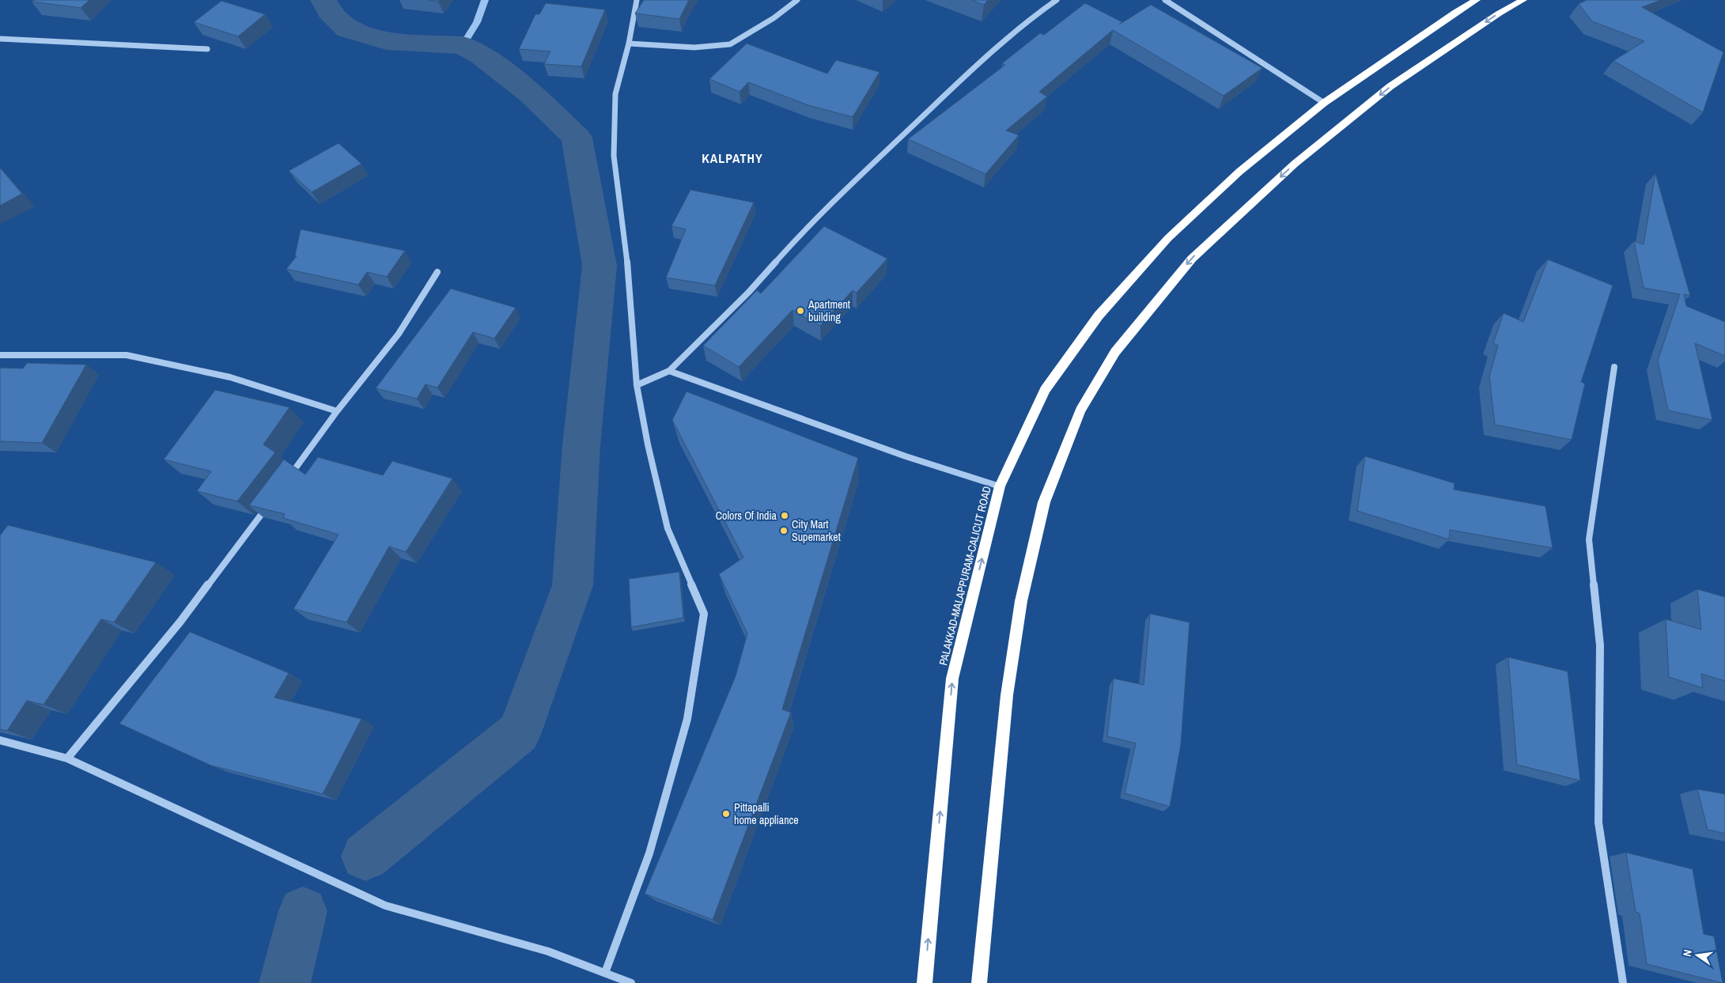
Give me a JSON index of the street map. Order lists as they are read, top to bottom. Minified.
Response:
{"streets":{"highway":["PALAKKAD-MALAPPURAM-CALICUT ROAD"]},"one_way":["PALAKKAD-MALAPPURAM-CALICUT ROAD"],"districts":["KALPATHY"],"places":["Apartment building","Colors Of India","City Mart Supemarket","Pittapalli home appliance"],"north":"left"}
